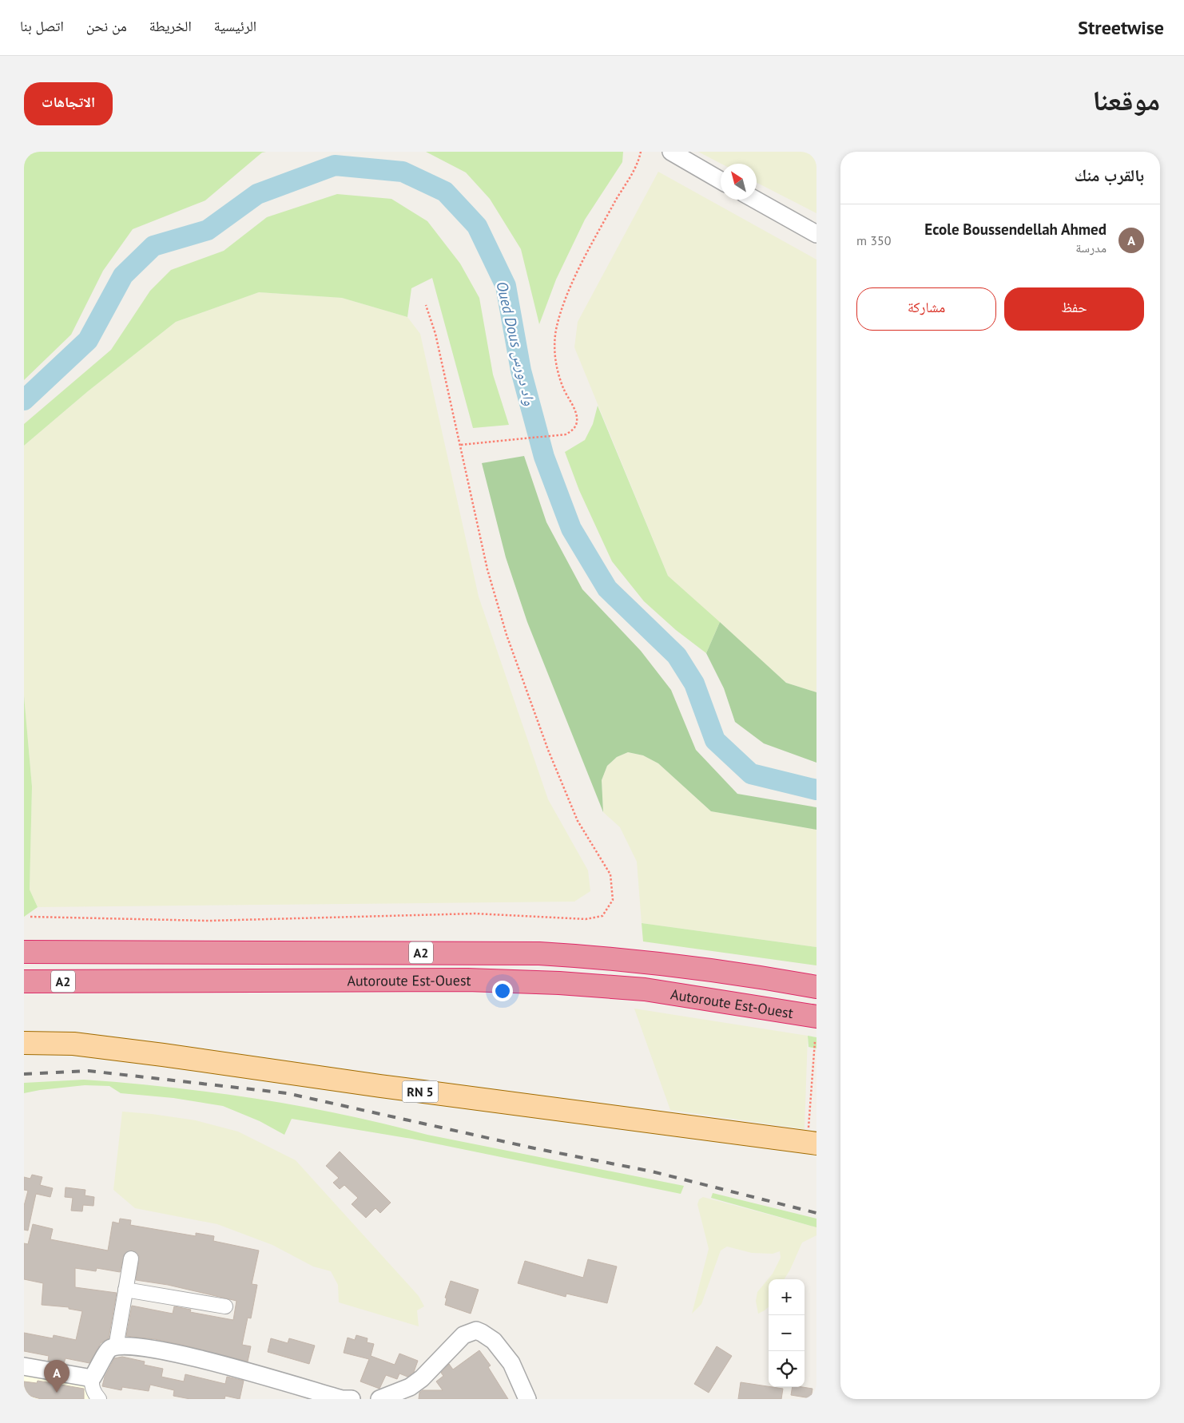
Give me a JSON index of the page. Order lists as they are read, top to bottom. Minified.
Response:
{"streets":{"highway":["A2","Autoroute Est-Ouest"],"main road":["RN 5"]},"water":["Oued Dous واد دورس"],"north":"top left","page":{"header":"Streetwise","nav":["الرئيسية","الخريطة","من نحن","اتصل بنا"],"title":"موقعنا","buttons":["الاتجاهات",["حفظ","مشاركة"]],"heading":"بالقرب منك","list":[{"mark":"A","name":"Ecole Boussendellah Ahmed","note":"مدرسة","value":"350 m"}],"map_buttons":["+","−"],"pins":"A"}}
